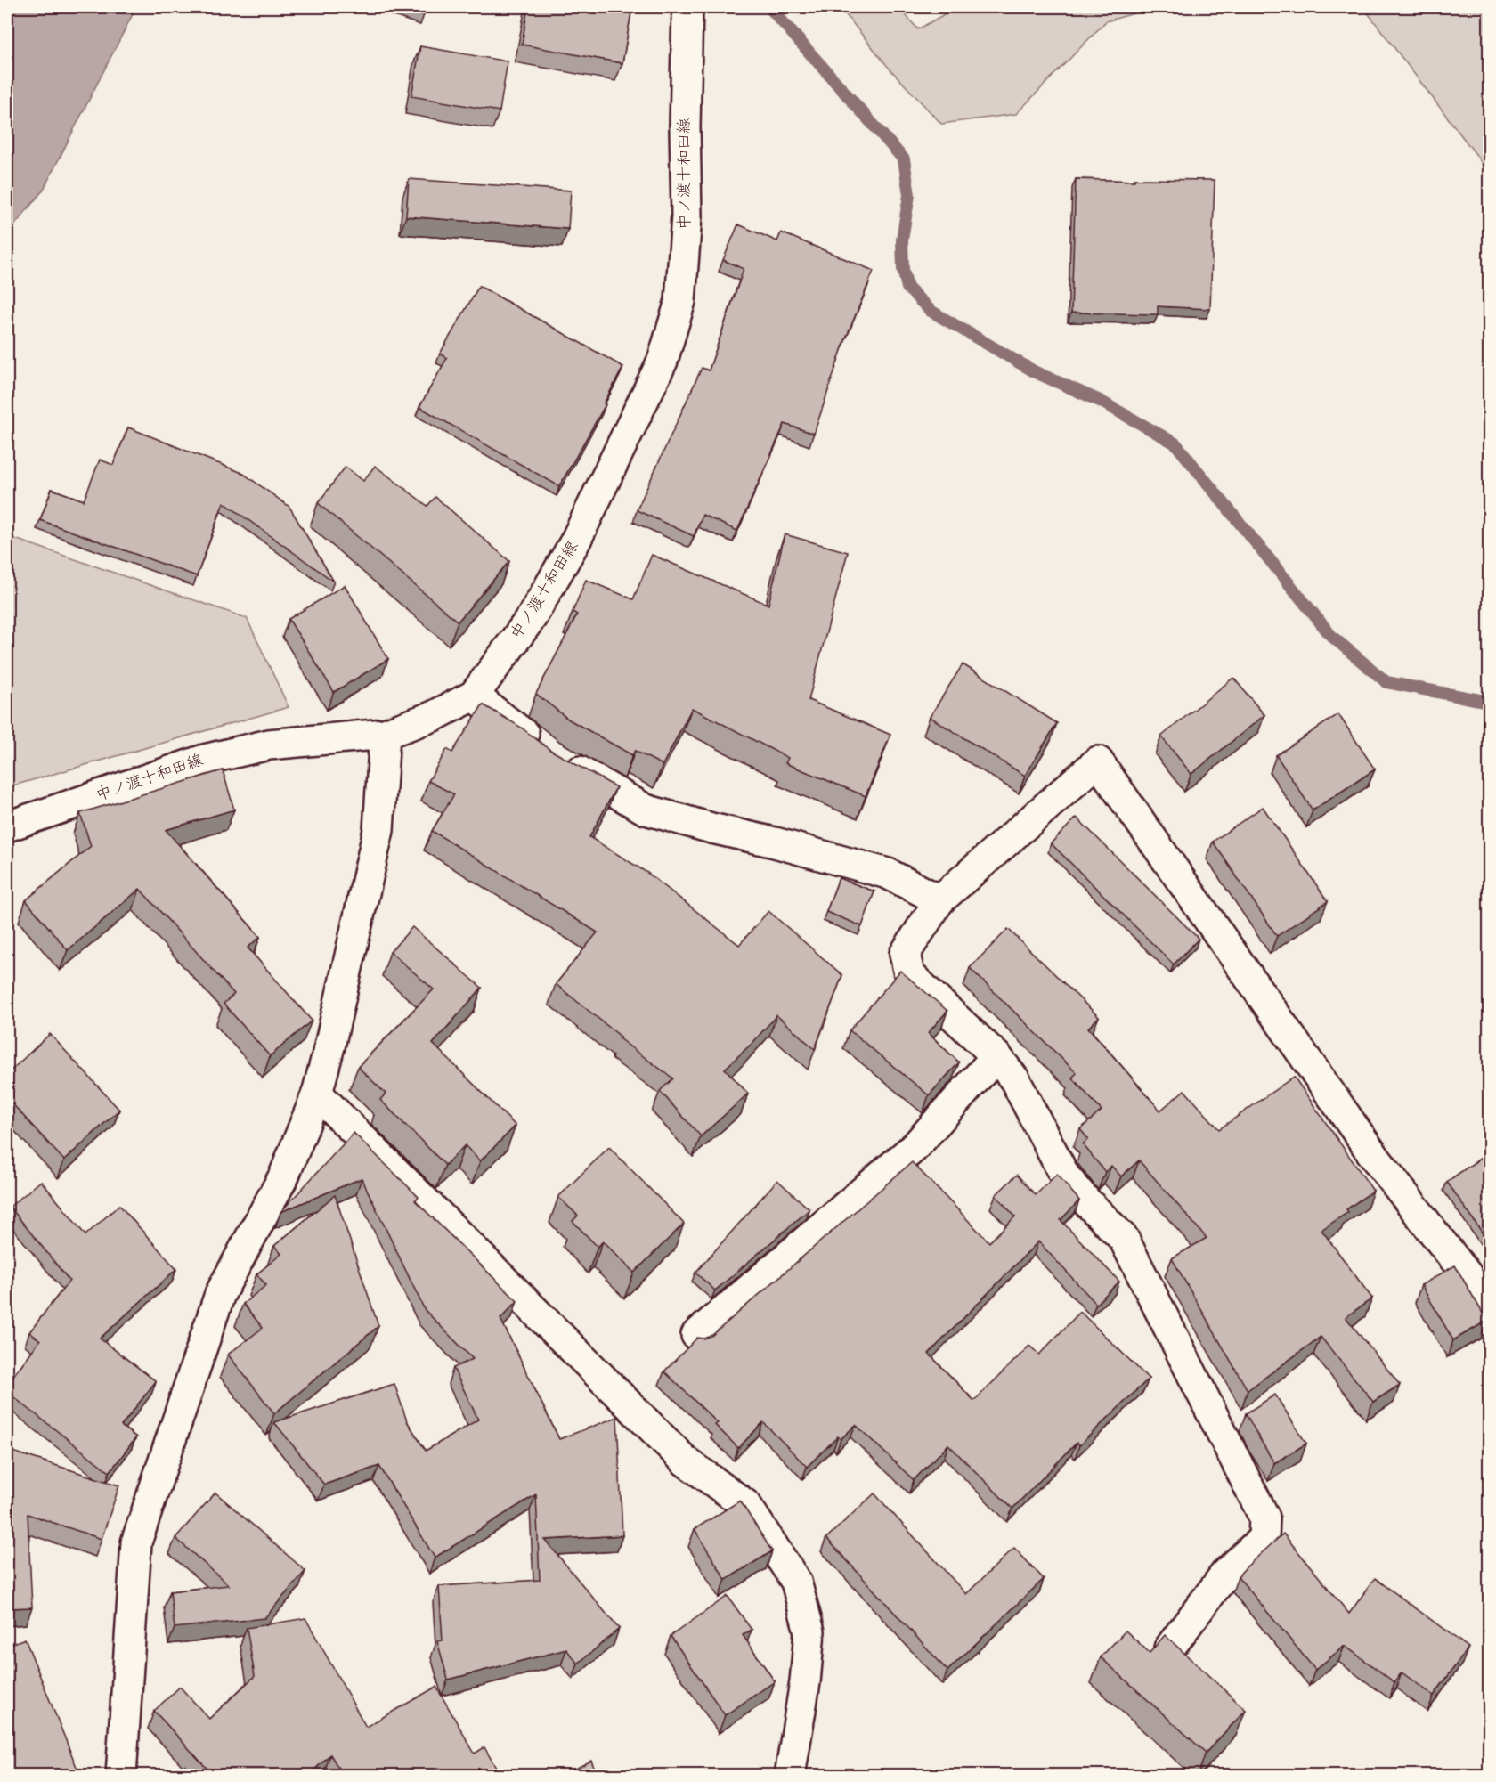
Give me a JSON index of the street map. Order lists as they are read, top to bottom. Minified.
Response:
{"streets":{"street":["中ノ渡十和田線"]}}
